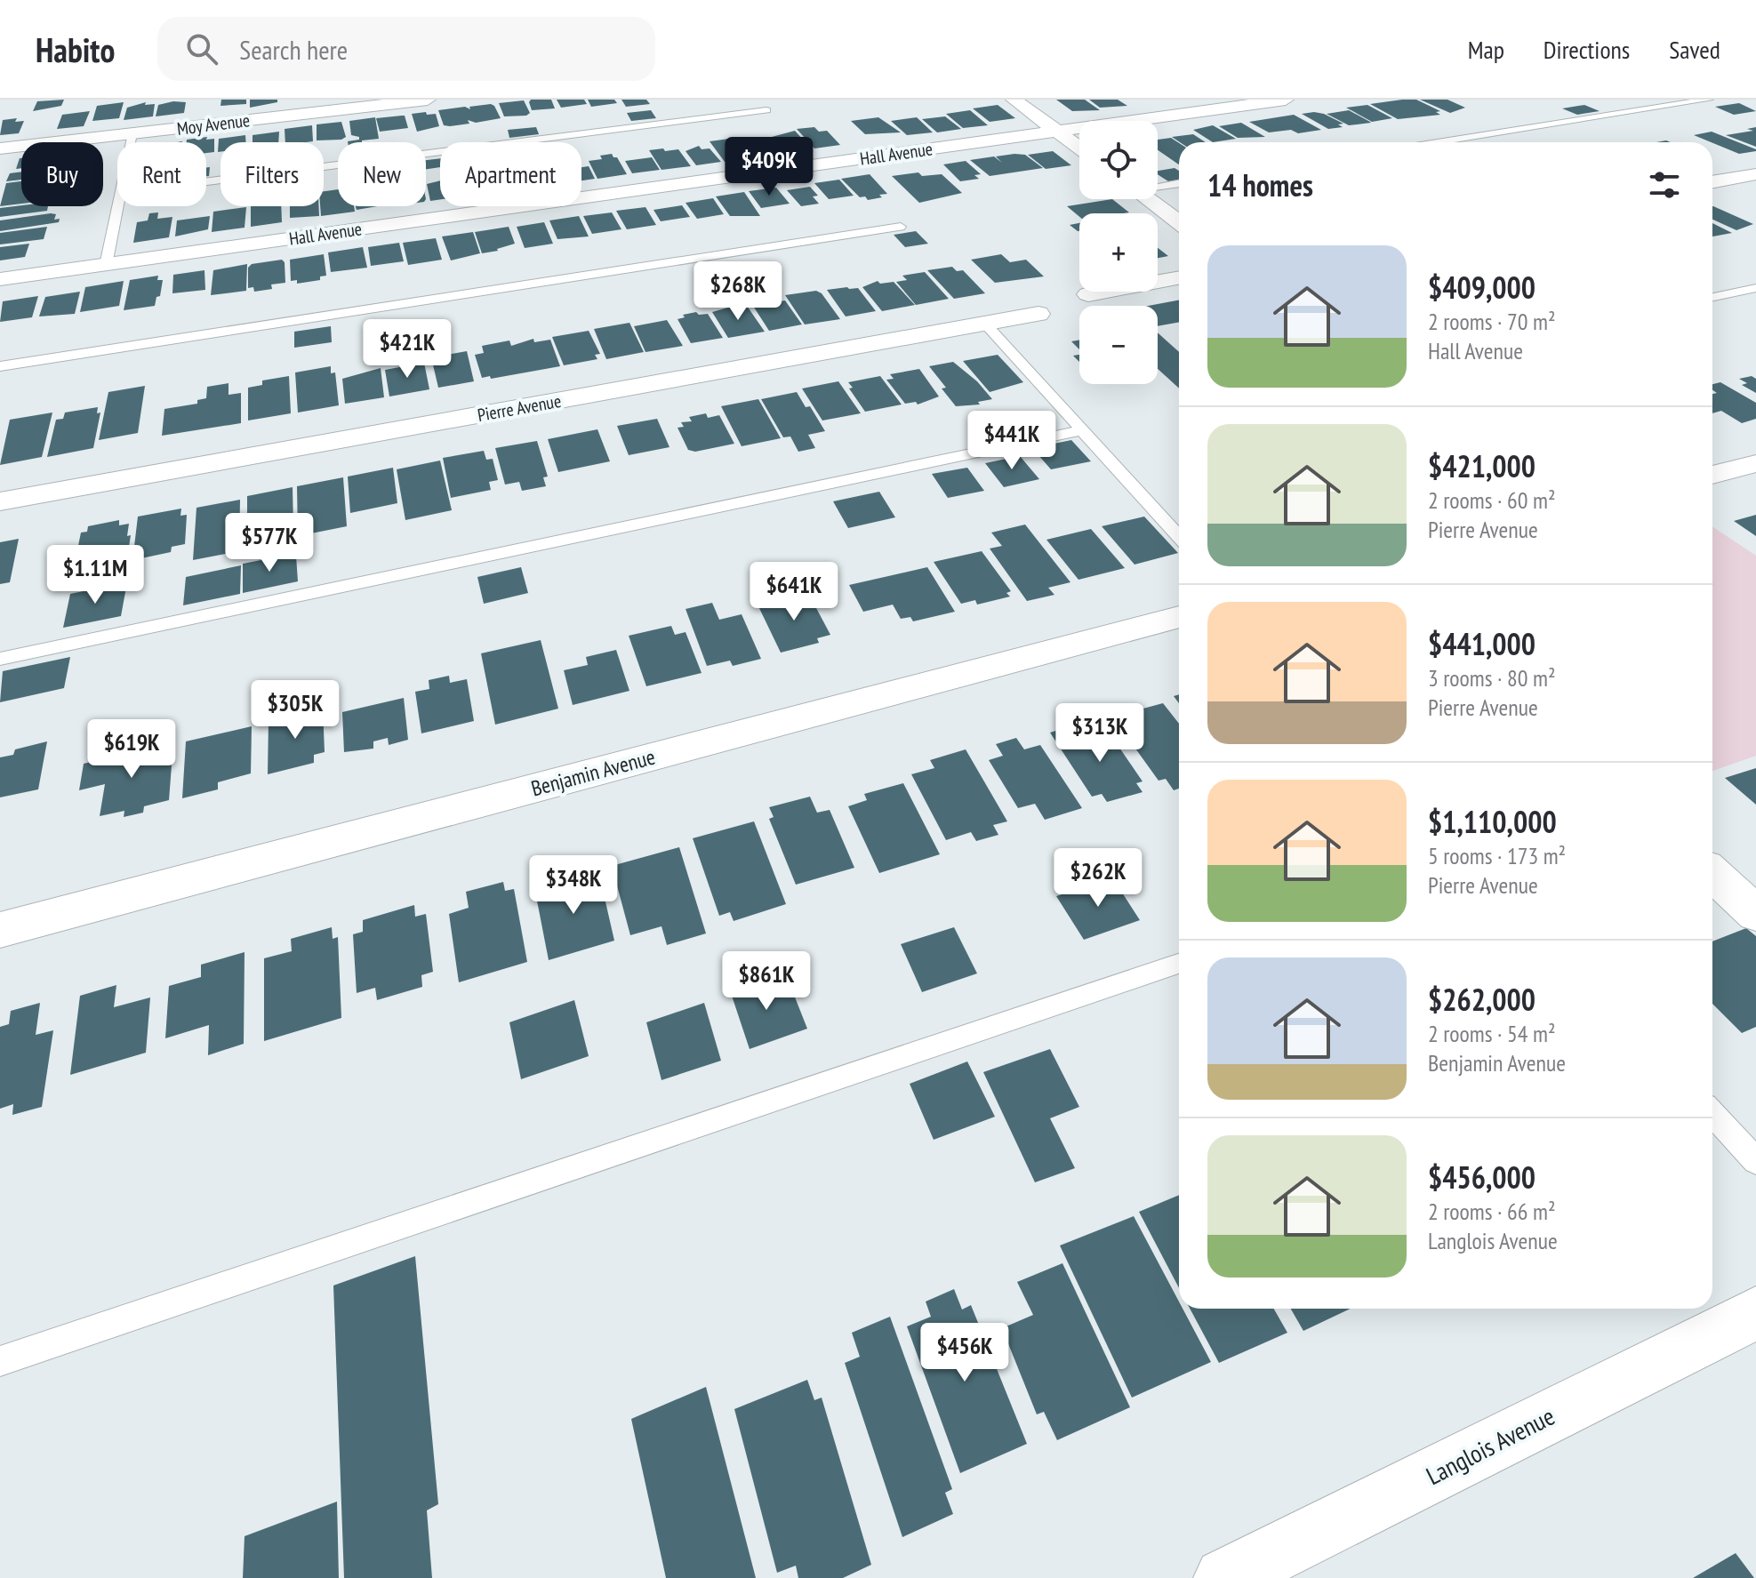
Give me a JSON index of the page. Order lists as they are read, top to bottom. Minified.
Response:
{"streets":{"street":["Moy Avenue","Hall Avenue","Pierre Avenue","Benjamin Avenue","Langlois Avenue"]},"page":{"header":"Habito","search":"Search here","nav":["Map","Directions","Saved"],"map_buttons":["+","−"],"price":["$409K","$268K","$421K","$441K","$577K","$1.11M","$641K","$305K","$313K","$619K","$262K","$348K","$861K","$456K"],"chip":["Buy","Rent","Filters","New","Apartment"],"heading":"14 homes","list":[{"name":"$409,000","note":"2 rooms · 70 m² · Hall Avenue"},{"name":"$421,000","note":"2 rooms · 60 m² · Pierre Avenue"},{"name":"$441,000","note":"3 rooms · 80 m² · Pierre Avenue"},{"name":"$1,110,000","note":"5 rooms · 173 m² · Pierre Avenue"},{"name":"$262,000","note":"2 rooms · 54 m² · Benjamin Avenue"},{"name":"$456,000","note":"2 rooms · 66 m² · Langlois Avenue"}]}}
